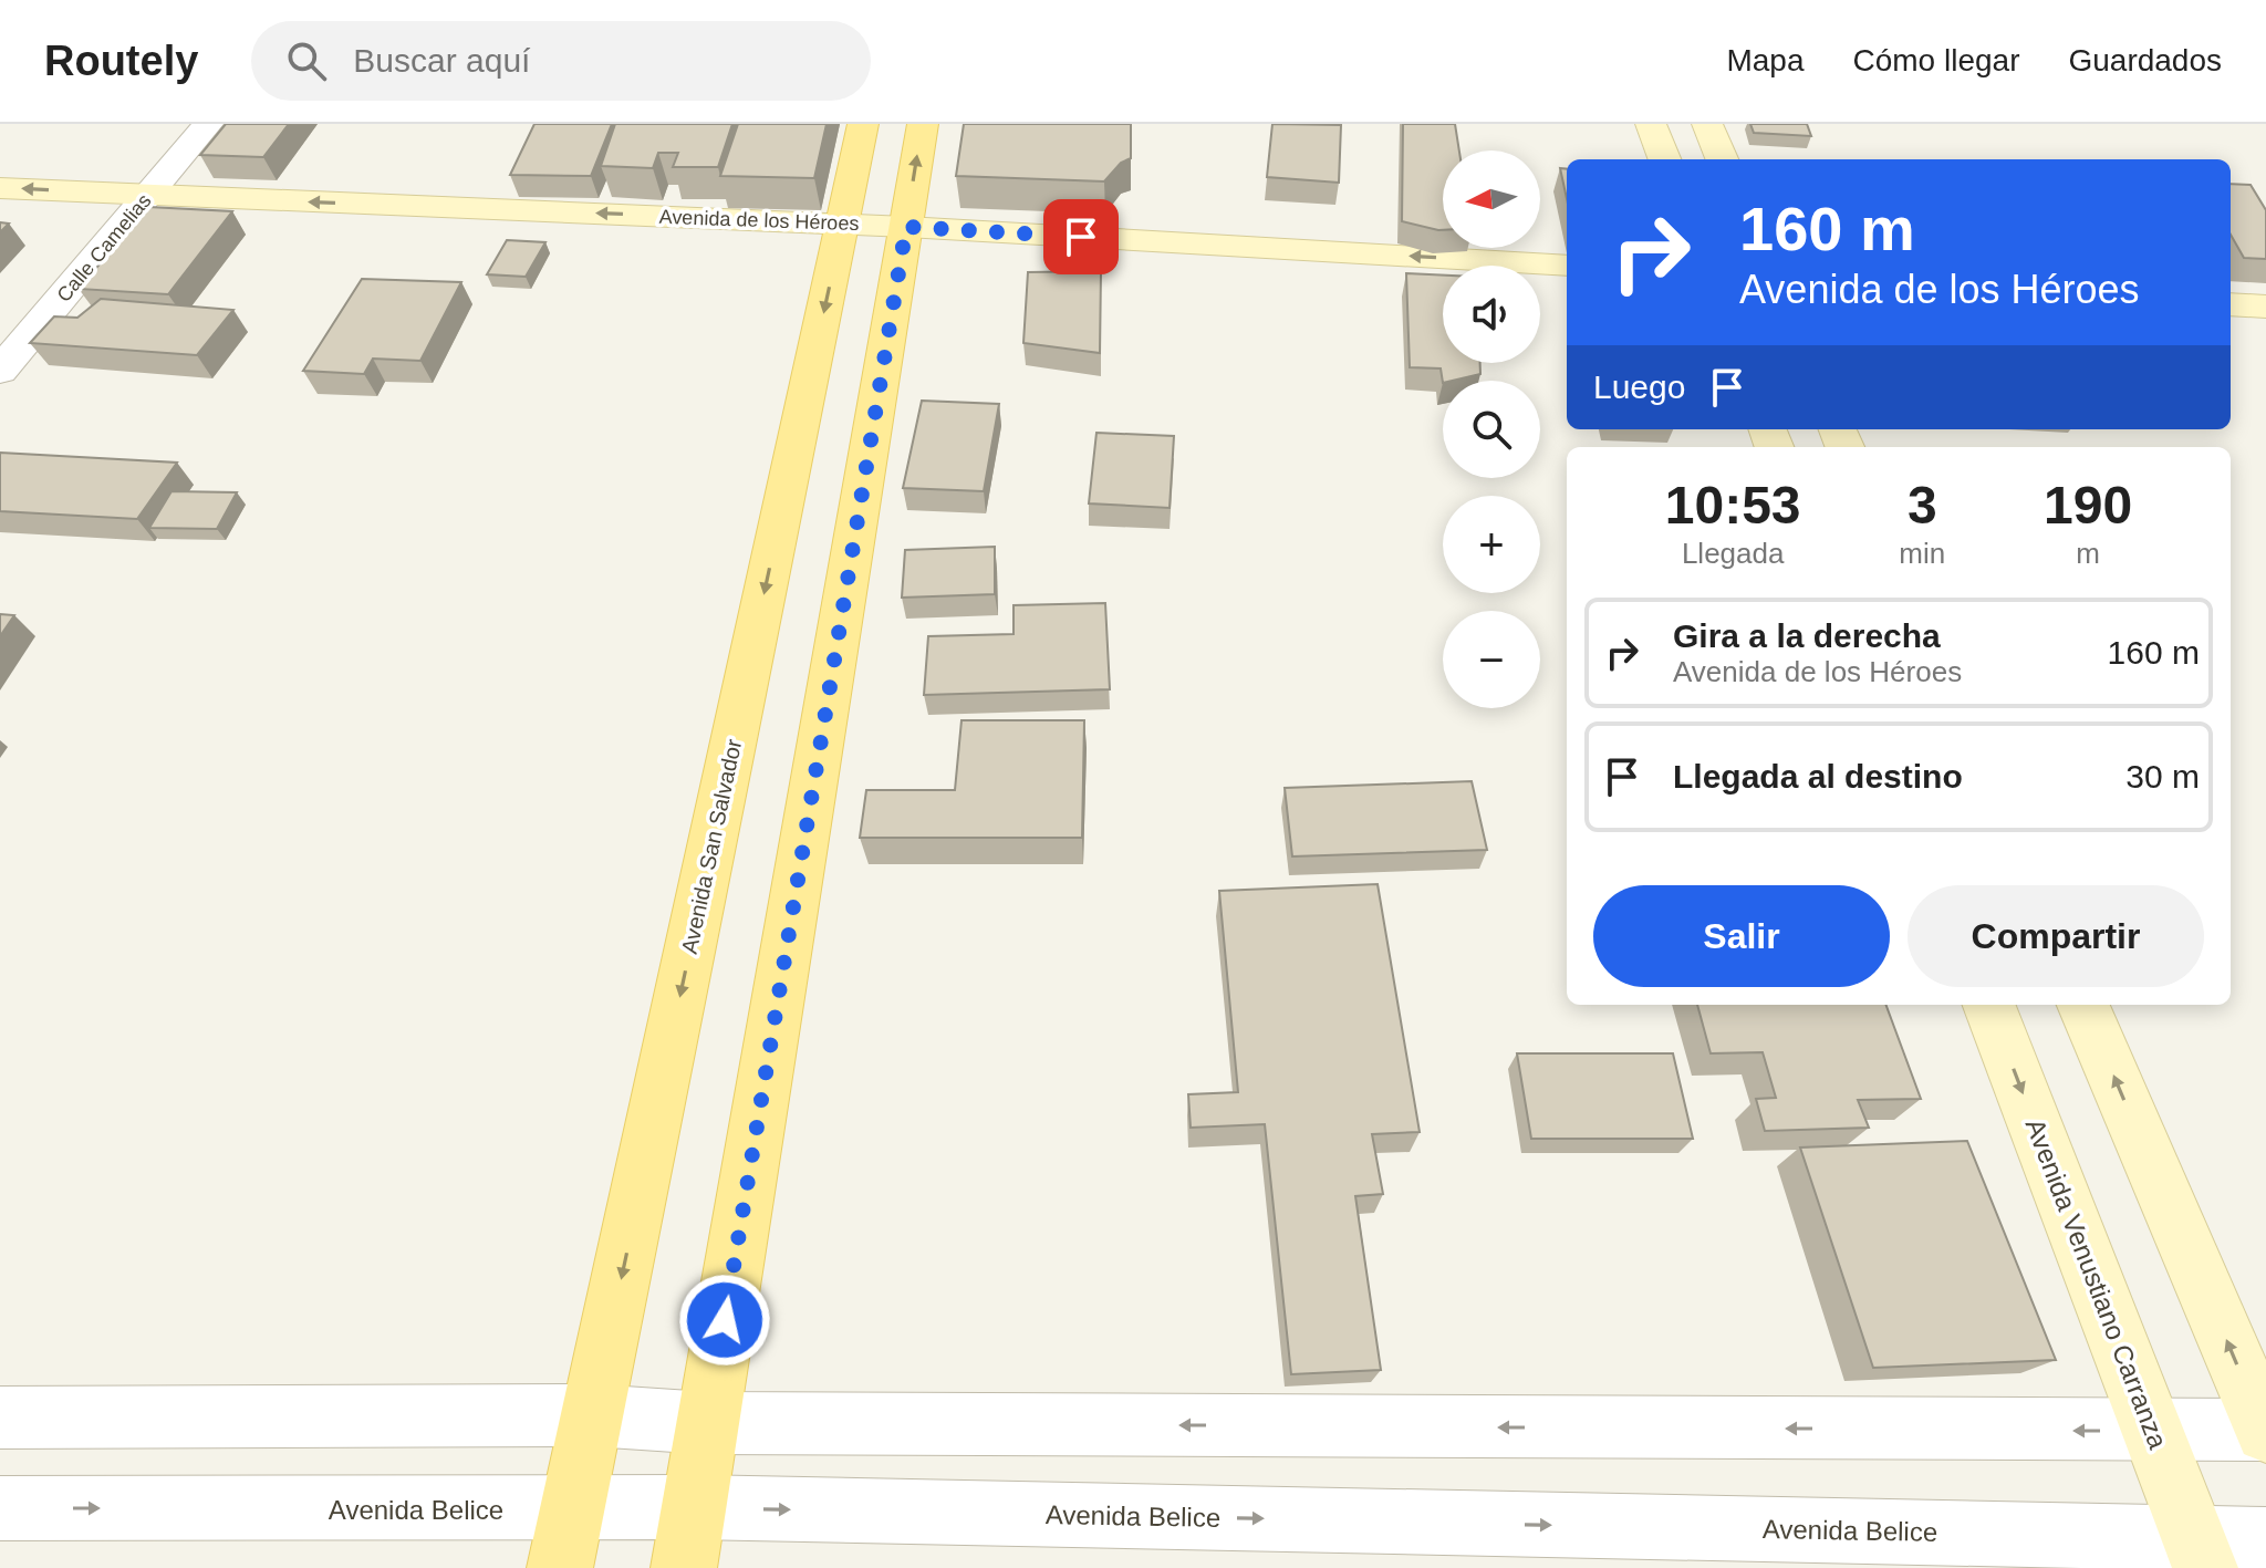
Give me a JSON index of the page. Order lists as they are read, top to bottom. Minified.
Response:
{"streets":{"main road":["Avenida San Salvador"],"street":["Avenida de los Héroes","Calle Camelias","Avenida Venustiano Carranza","Avenida Belice"]},"crossings":[["Avenida de los Héroes","Calle Camelias"],["Avenida de los Héroes","Avenida San Salvador"],["Avenida San Salvador","Avenida Belice"],["Avenida Venustiano Carranza","Avenida Belice"]],"one_way":["Avenida de los Héroes"],"north":"left","page":{"header":"Routely","search":"Buscar aquí","nav":["Mapa","Cómo llegar","Guardados"],"map_buttons":["+","−"],"turn":["160 m","Avenida de los Héroes"],"then":"Luego","eta":["10:53","Llegada","3","min","190","m"],"list":[{"name":"Gira a la derecha","note":"Avenida de los Héroes","value":"160 m"},{"name":"Llegada al destino","value":"30 m"}],"buttons":["Salir","Compartir"]}}
